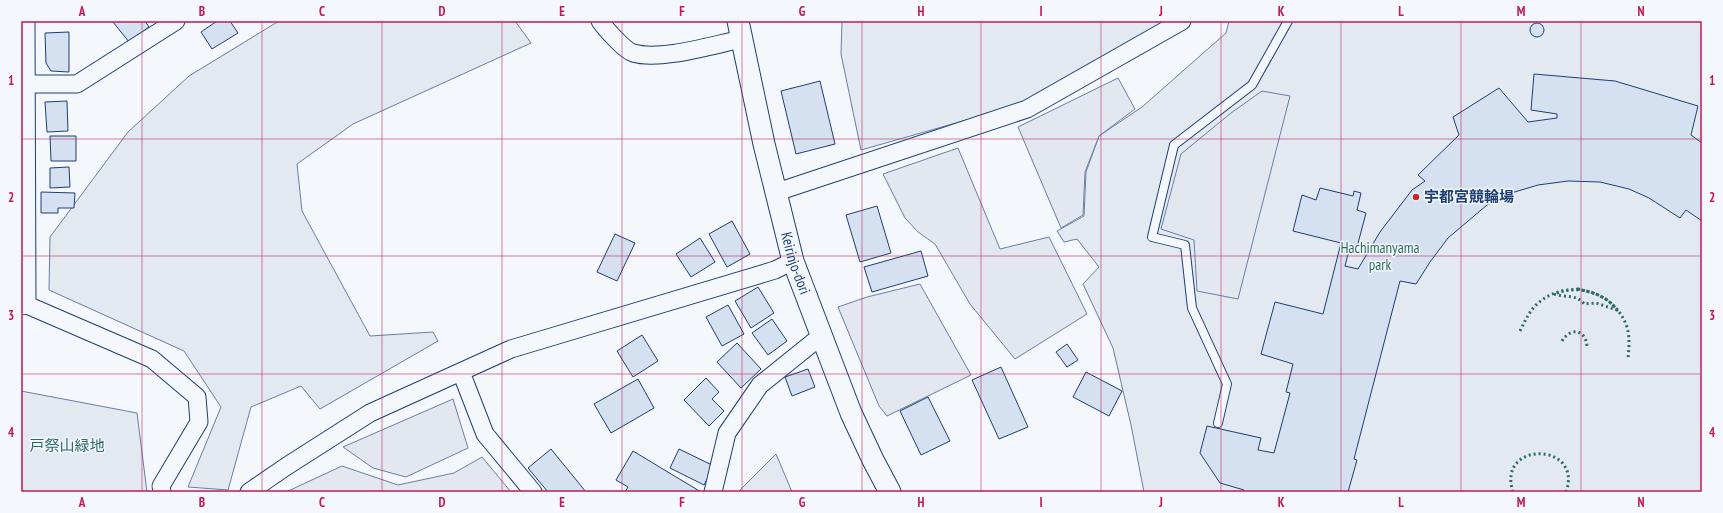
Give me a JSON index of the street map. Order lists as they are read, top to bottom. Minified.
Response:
{"streets":{"street":["Keirinjo-dori"]},"parks":["Hachimanyama park","戸祭山緑地"],"places":["宇都宮競輪場"],"grid":{"columns":["A","B","C","D","E","F","G","H","I","J","K","L","M","N"],"rows":["1","2","3","4"]}}
